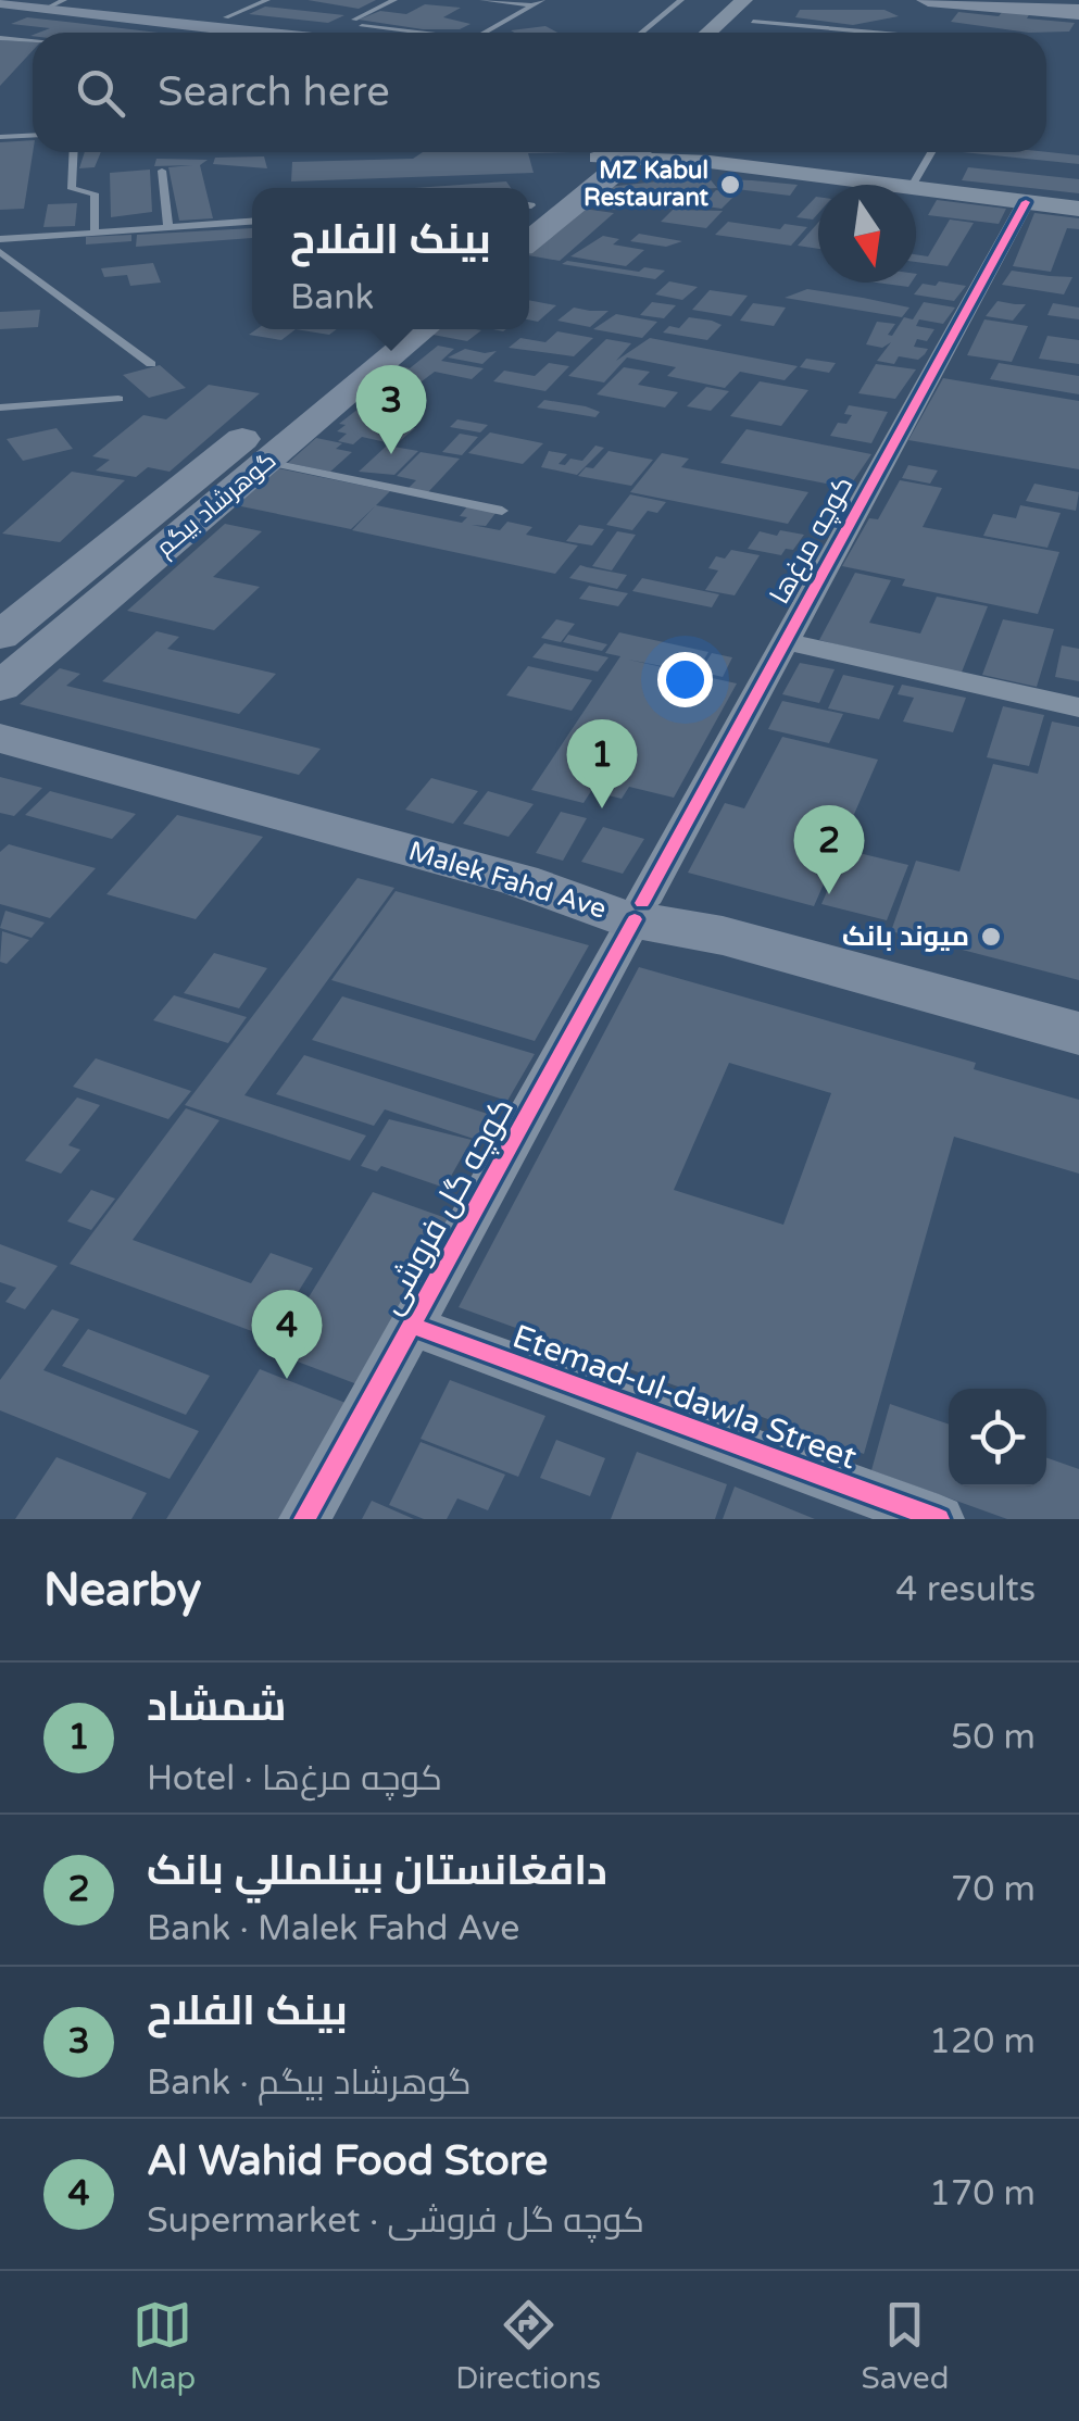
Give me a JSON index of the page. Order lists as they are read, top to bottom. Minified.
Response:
{"streets":{"main road":["گوهرشاد بیگم","Malek Fahd Ave"],"street":["کوچه مرغ‌ها","کوچه گل فروشی","Etemad-ul-dawla Street"]},"crossings":[["کوچه مرغ‌ها","Malek Fahd Ave"],["کوچه مرغ‌ها","کوچه گل فروشی"],["Malek Fahd Ave","کوچه گل فروشی"],["کوچه گل فروشی","Etemad-ul-dawla Street"]],"places":["MZ Kabul Restaurant","میوند بانک"],"north":"bottom","page":{"search":"Search here","popup":["بینک الفلاح","Bank"],"pins":["3","1","2","4"],"heading":["Nearby","4 results"],"list":[{"mark":"1","name":"شمشاد","note":"Hotel · کوچه مرغ‌ها","value":"50 m"},{"mark":"2","name":"دافغانستان بینلمللي بانک","note":"Bank · Malek Fahd Ave","value":"70 m"},{"mark":"3","name":"بینک الفلاح","note":"Bank · گوهرشاد بیگم","value":"120 m"},{"mark":"4","name":"Al Wahid Food Store","note":"Supermarket · کوچه گل فروشی","value":"170 m"}],"nav":["Map","Directions","Saved"]}}
